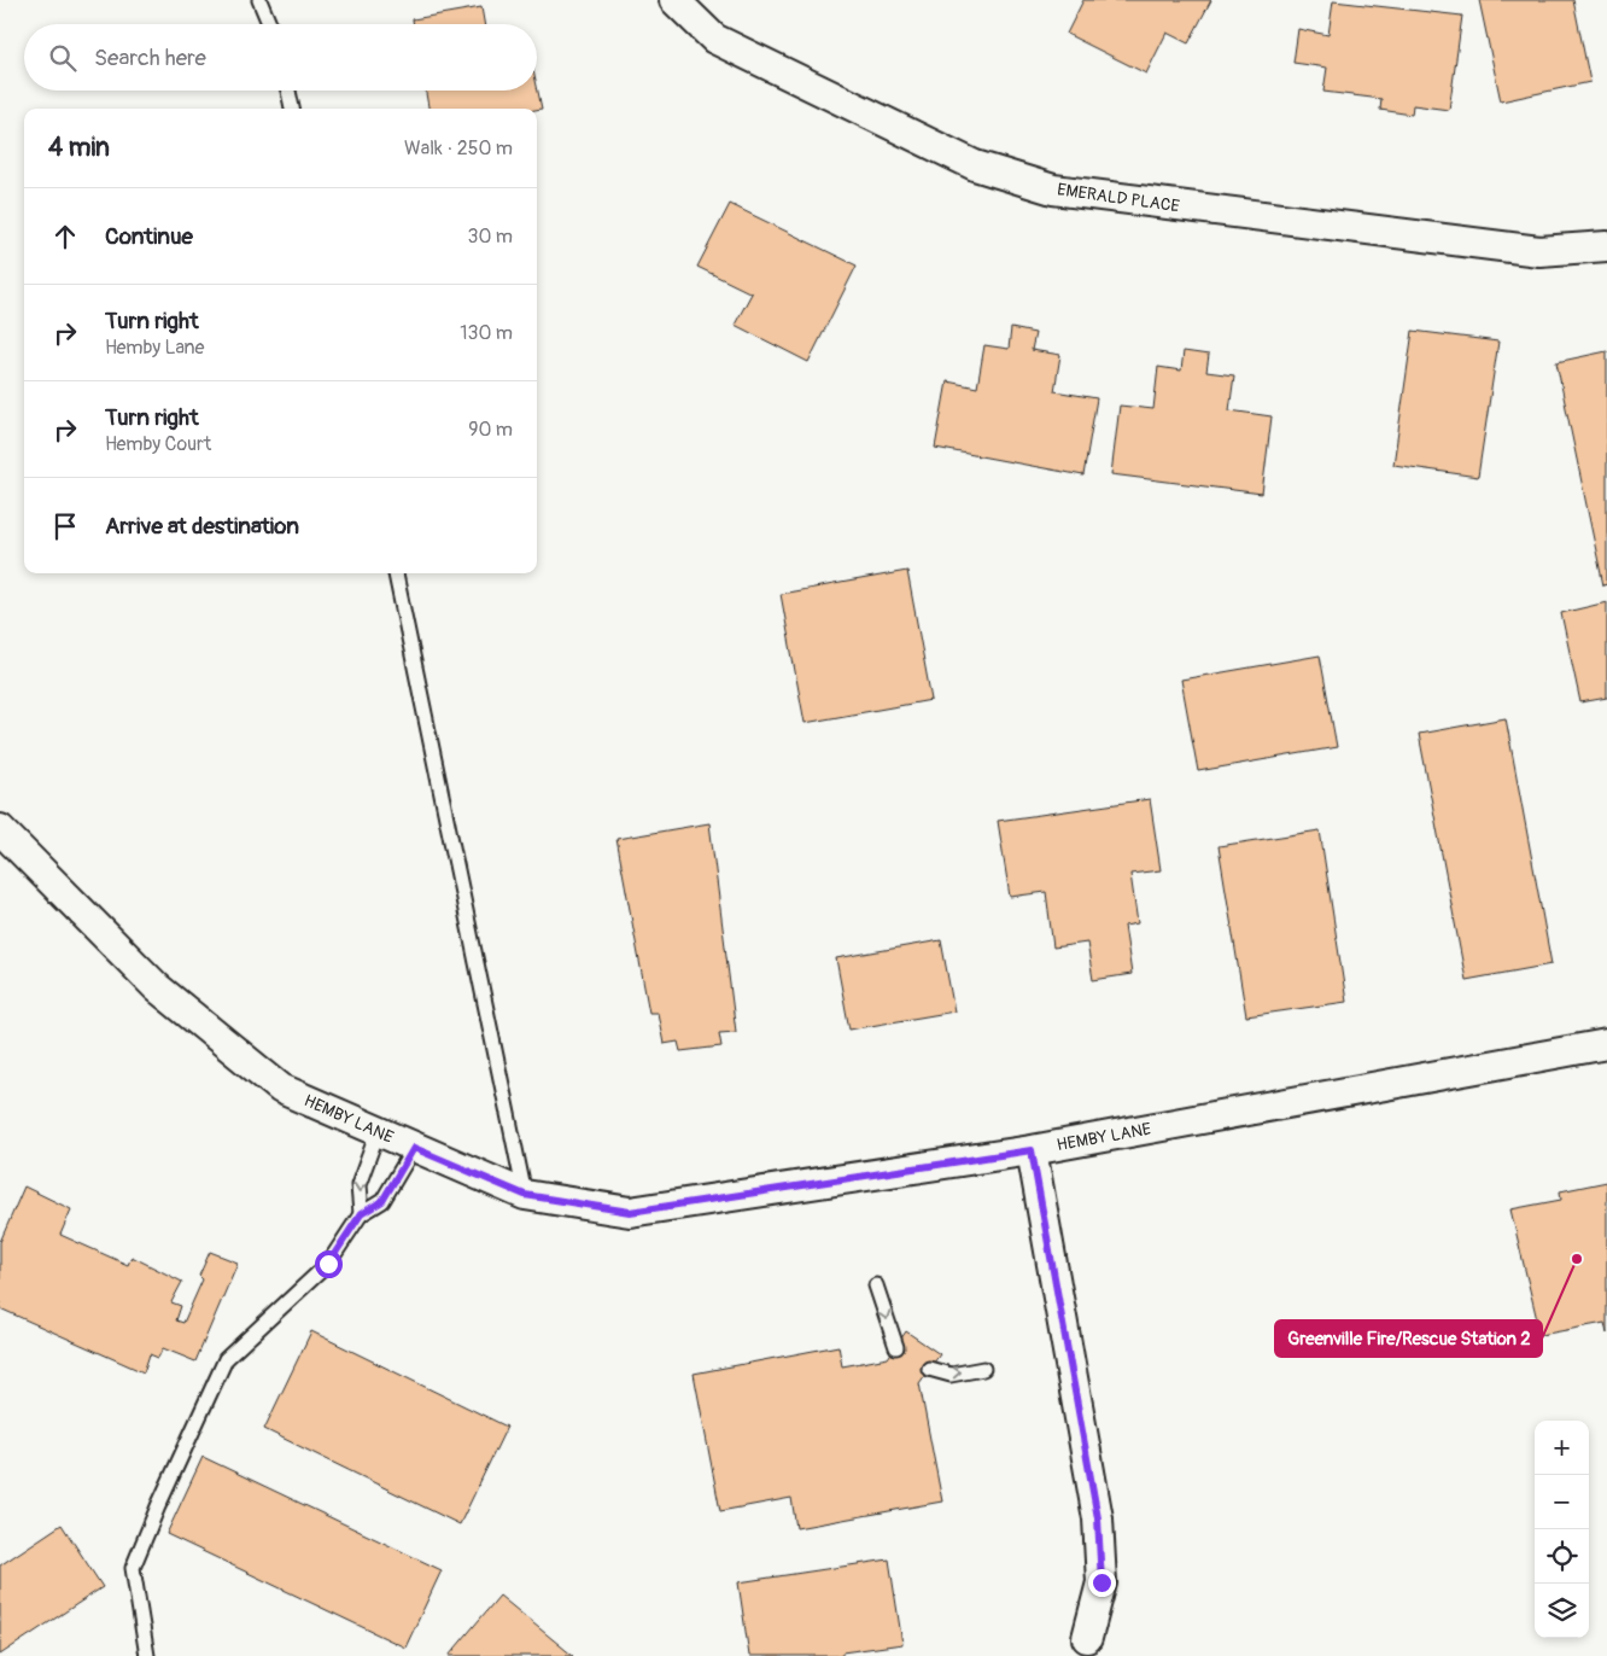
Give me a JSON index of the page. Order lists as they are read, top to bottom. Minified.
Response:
{"streets":{"street":["EMERALD PLACE","HEMBY LANE"]},"places":["Greenville Fire/Rescue Station 2"],"page":{"search":"Search here","heading":["4 min","Walk · 250 m"],"list":[["Continue","30 m"],["Turn right","Hemby Lane","130 m"],["Turn right","Hemby Court","90 m"],"Arrive at destination"],"map_buttons":["+","−"]}}
